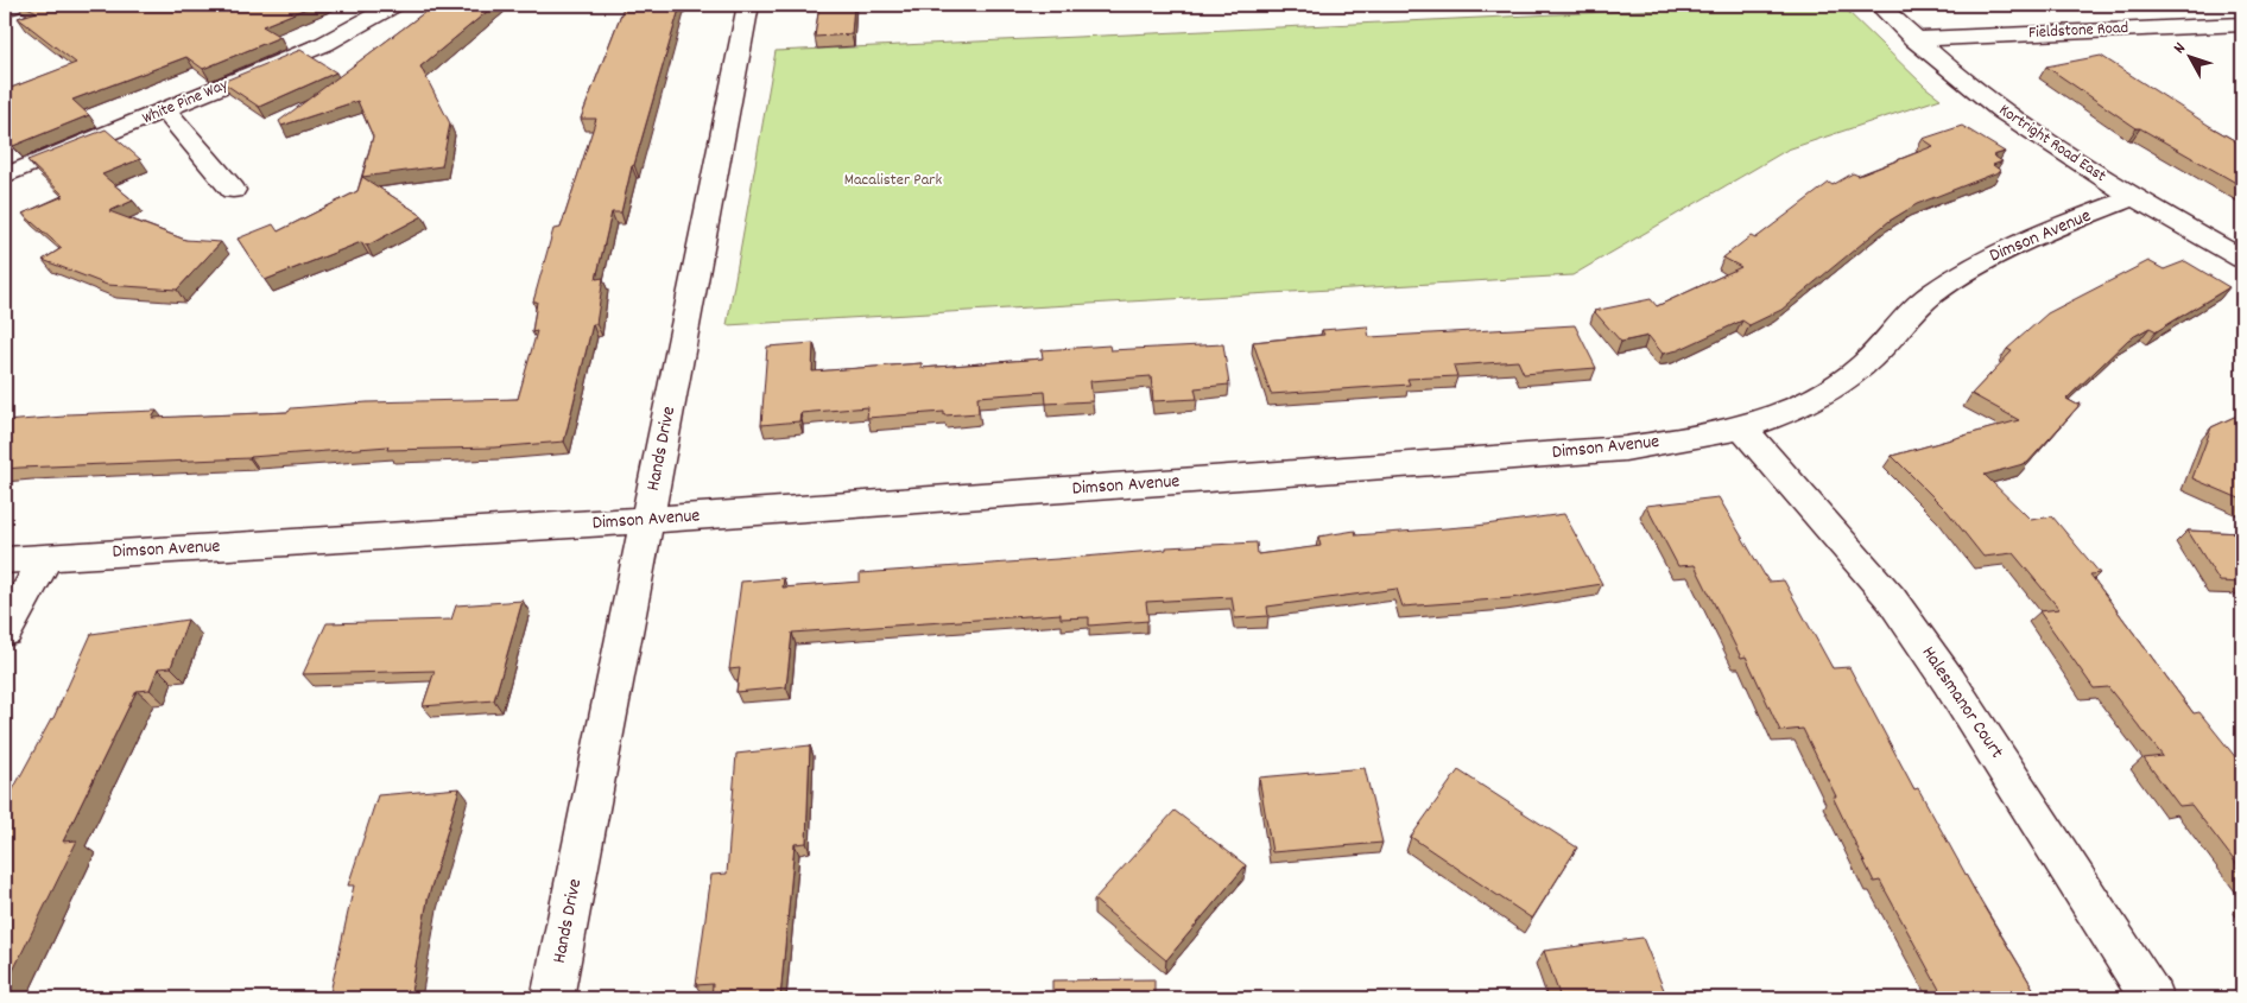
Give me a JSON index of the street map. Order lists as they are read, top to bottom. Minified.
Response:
{"streets":{"street":["Fieldstone Road","White Pine Way","Kortright Road East","Dimson Avenue","Hands Drive","Halesmanor Court"]},"crossings":[["Fieldstone Road","Kortright Road East"],["Kortright Road East","Dimson Avenue"],["Dimson Avenue","Hands Drive"],["Dimson Avenue","Halesmanor Court"]],"parks":["Macalister Park"],"north":"top left"}
